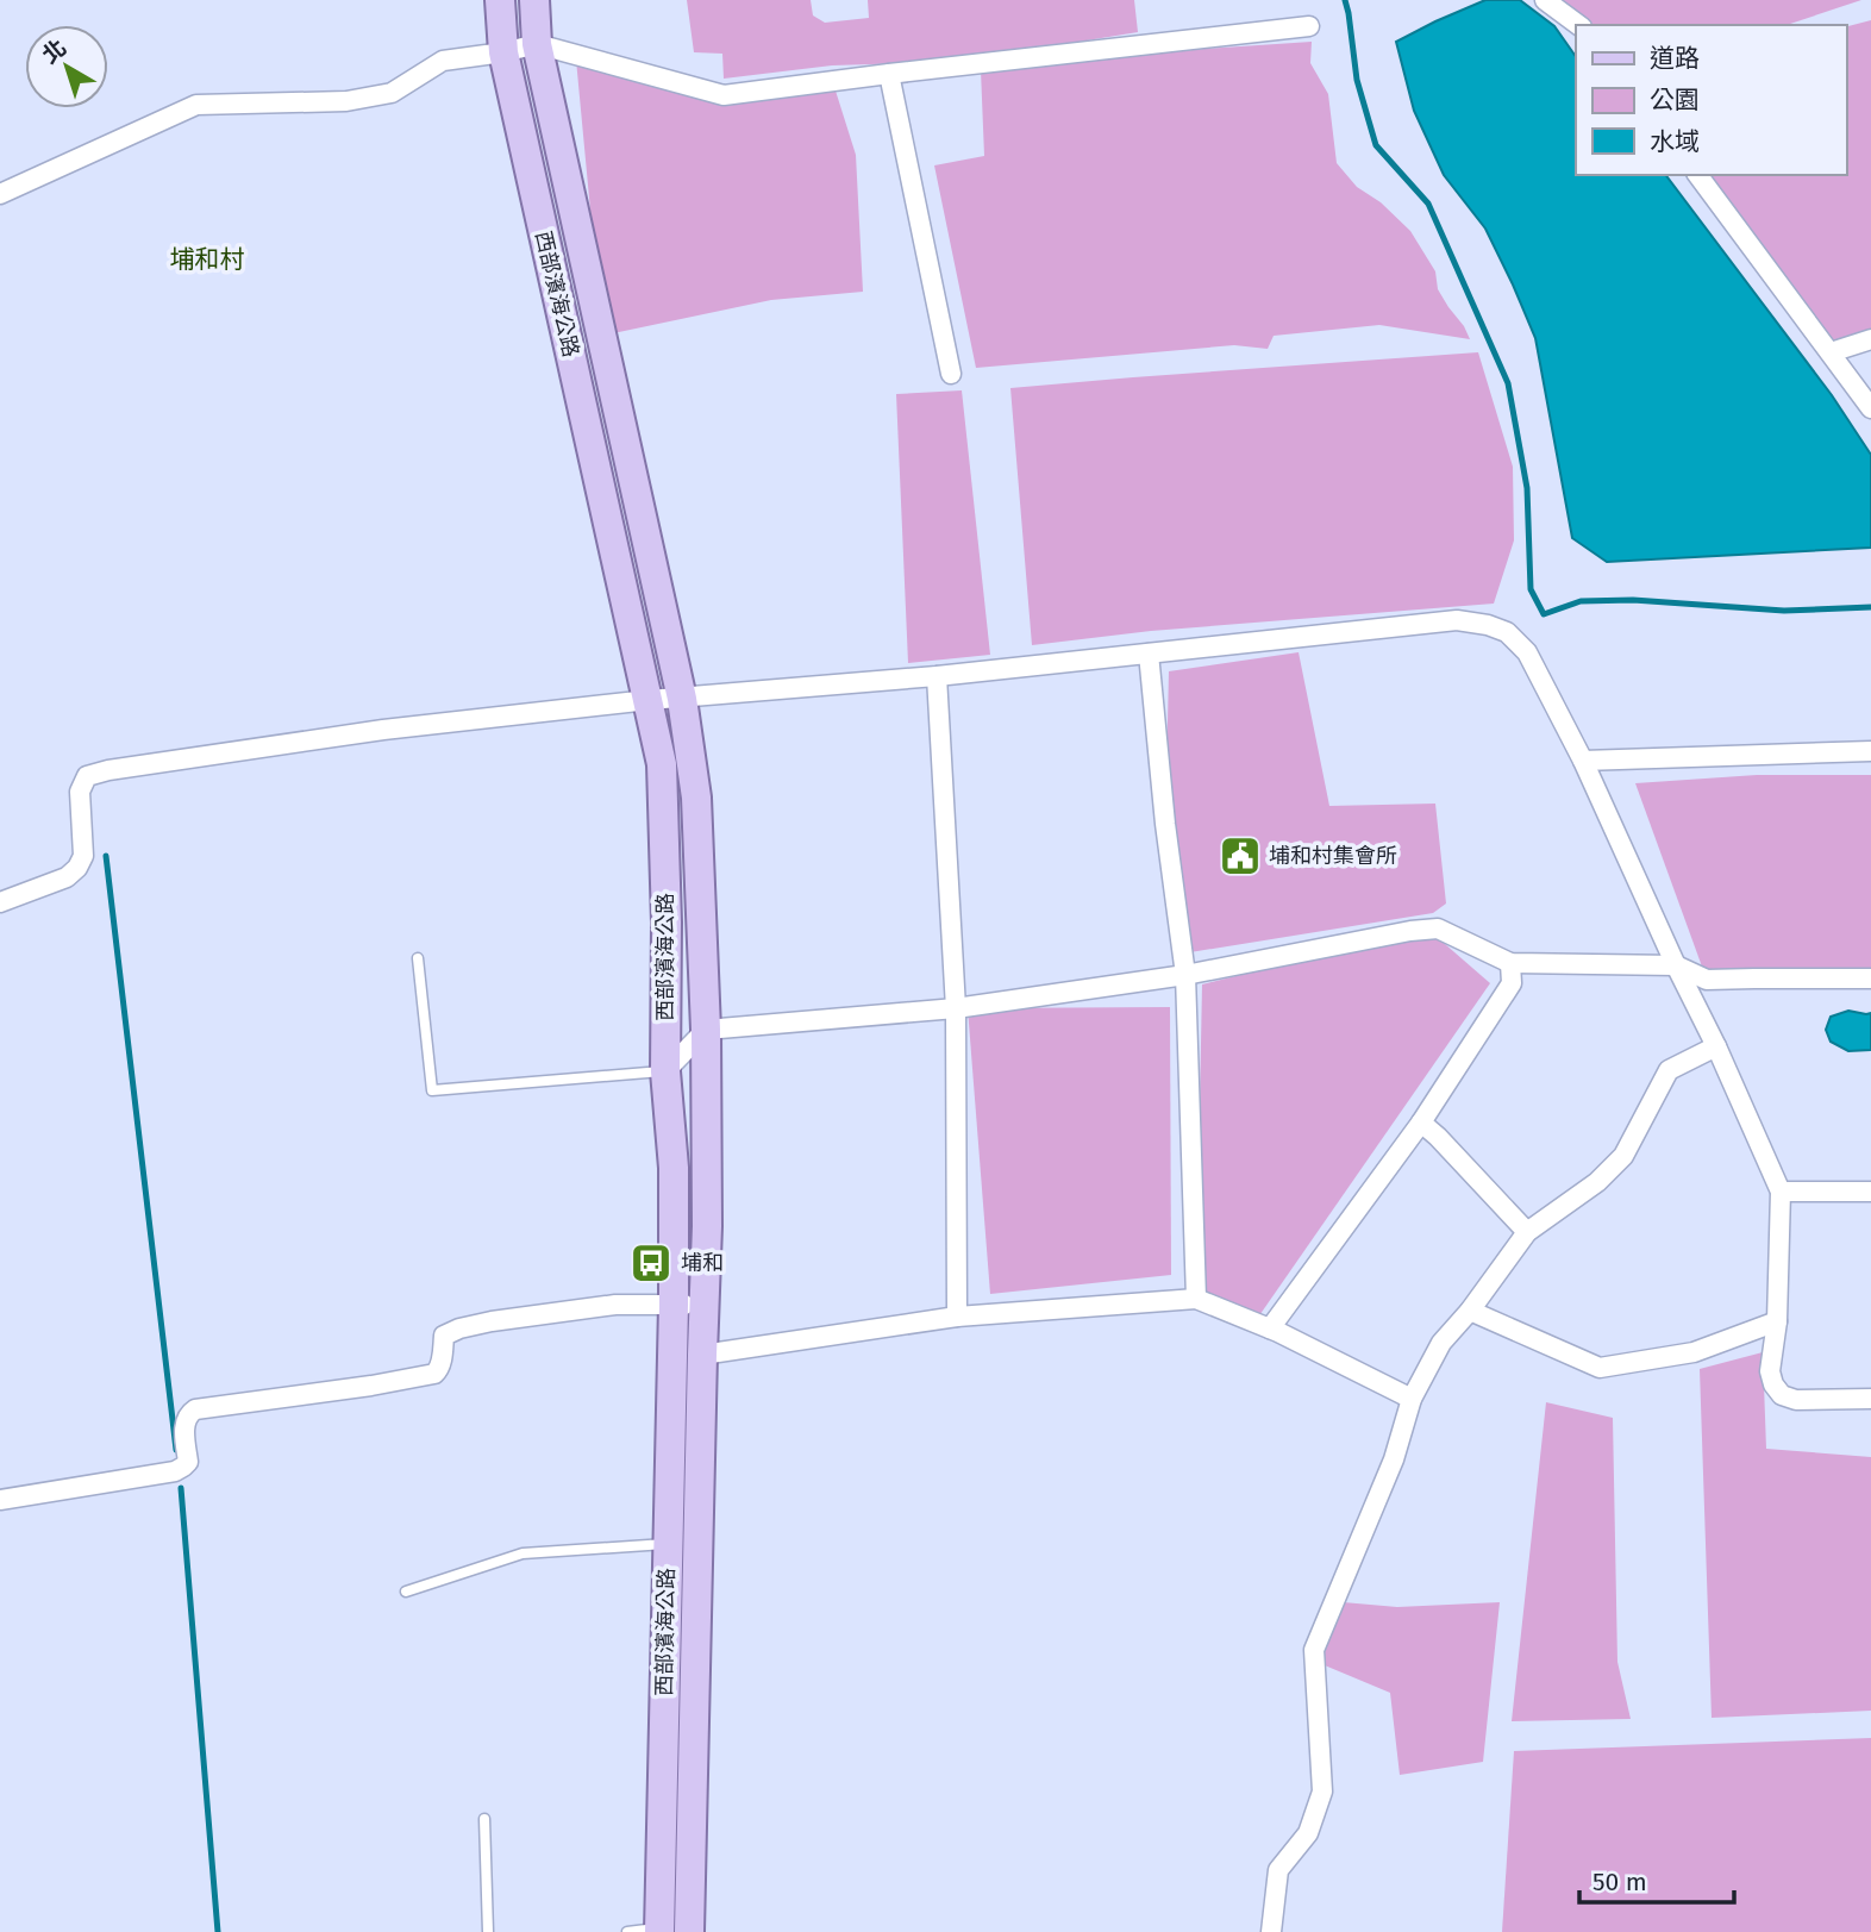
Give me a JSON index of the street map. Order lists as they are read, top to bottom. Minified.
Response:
{"streets":{"main road":["西部濱海公路"]},"districts":["埔和村"],"places":{"public building":["埔和村集會所"],"bus stop":["埔和"]},"legend":["道路","公園","水域"],"scale_bar":"50 m","north":"top left"}
